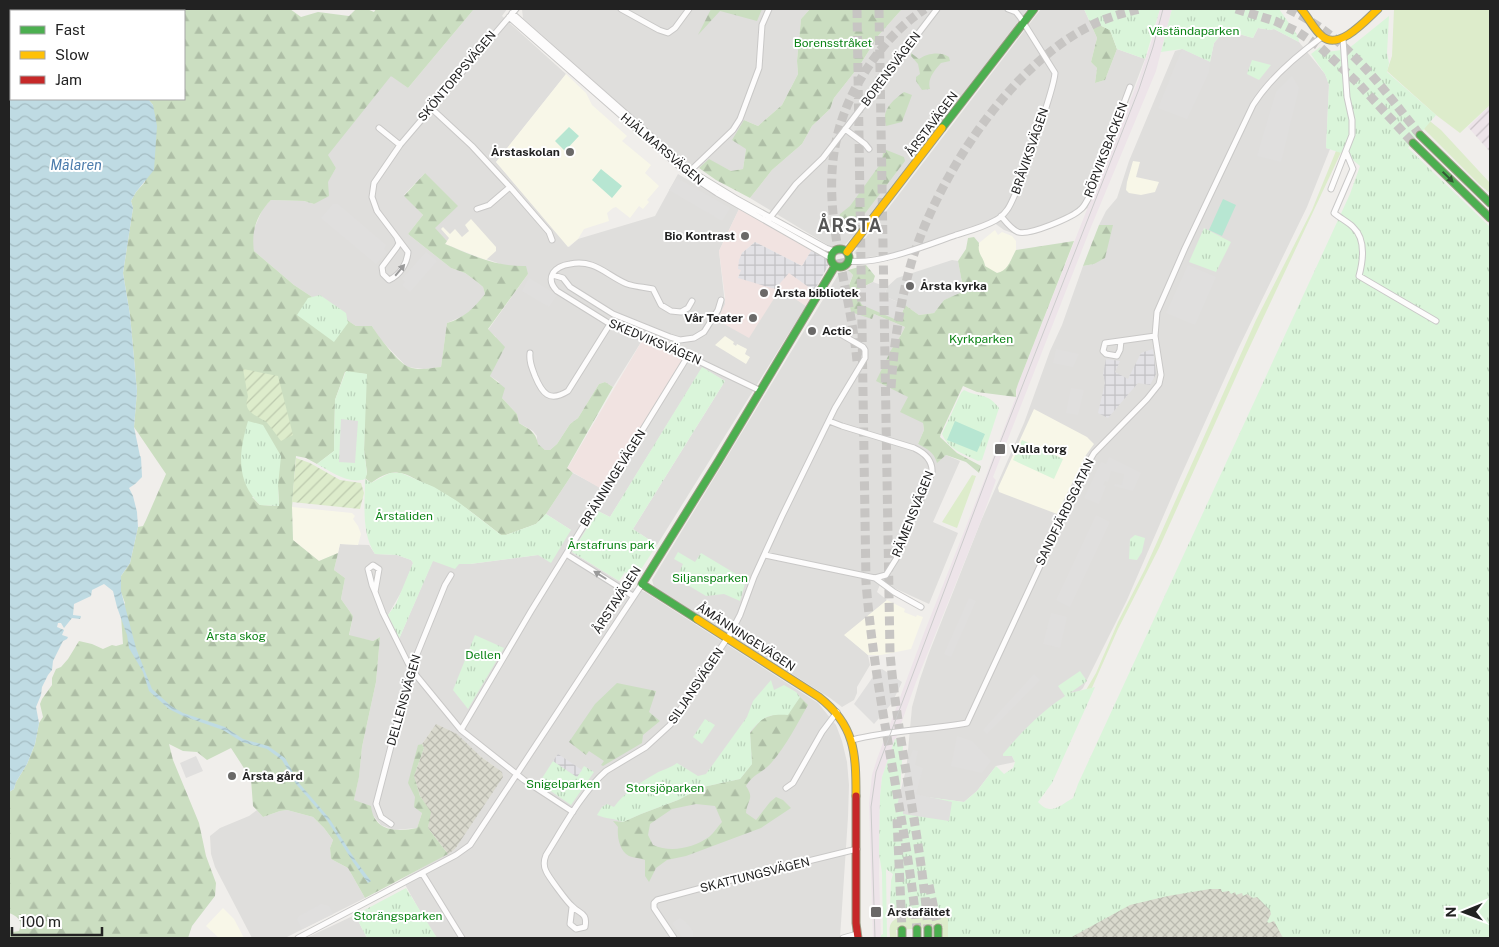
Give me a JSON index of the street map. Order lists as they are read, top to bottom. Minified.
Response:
{"streets":{"main road":["ÅRSTAVÄGEN","ÅMÄNNINGEVÄGEN"],"street":["BORENSVÄGEN","SKÖNTORPSVÄGEN","HJÄLMARSVÄGEN","RÖRVIKSBACKEN","BRÅVIKSVÄGEN","SKEDVIKSVÄGEN","BRÄNNINGEVÄGEN","SANDFJÄRDSGATAN","RÄMENSVÄGEN","SILJANSVÄGEN","DELLENSVÄGEN","SKATTUNGSVÄGEN"]},"crossings":[["BORENSVÄGEN","HJÄLMARSVÄGEN"],["SKÖNTORPSVÄGEN","HJÄLMARSVÄGEN"],["ÅRSTAVÄGEN","HJÄLMARSVÄGEN"],["ÅRSTAVÄGEN","BRÅVIKSVÄGEN"],["ÅRSTAVÄGEN","SKEDVIKSVÄGEN"],["ÅRSTAVÄGEN","ÅMÄNNINGEVÄGEN"],["RÖRVIKSBACKEN","BRÅVIKSVÄGEN"],["SKEDVIKSVÄGEN","BRÄNNINGEVÄGEN"],["SANDFJÄRDSGATAN","ÅMÄNNINGEVÄGEN"],["RÄMENSVÄGEN","SILJANSVÄGEN"],["ÅMÄNNINGEVÄGEN","SILJANSVÄGEN"],["ÅMÄNNINGEVÄGEN","SKATTUNGSVÄGEN"]],"districts":["ÅRSTA"],"water":["Mälaren"],"parks":["Väständaparken","Borensstråket","Kyrkparken","Årstaliden","Årstafruns park","Siljansparken","Årsta skog","Dellen","Snigelparken","Storsjöparken","Storängsparken"],"places":{"other":["Årstaskolan","Bio Kontrast","Årsta kyrka","Årsta bibliotek","Vår Teater","Actic","Årsta gård"],"transit":["Valla torg","Årstafältet"]},"legend":["Fast","Slow","Jam"],"scale_bar":"100 m","north":"left"}
